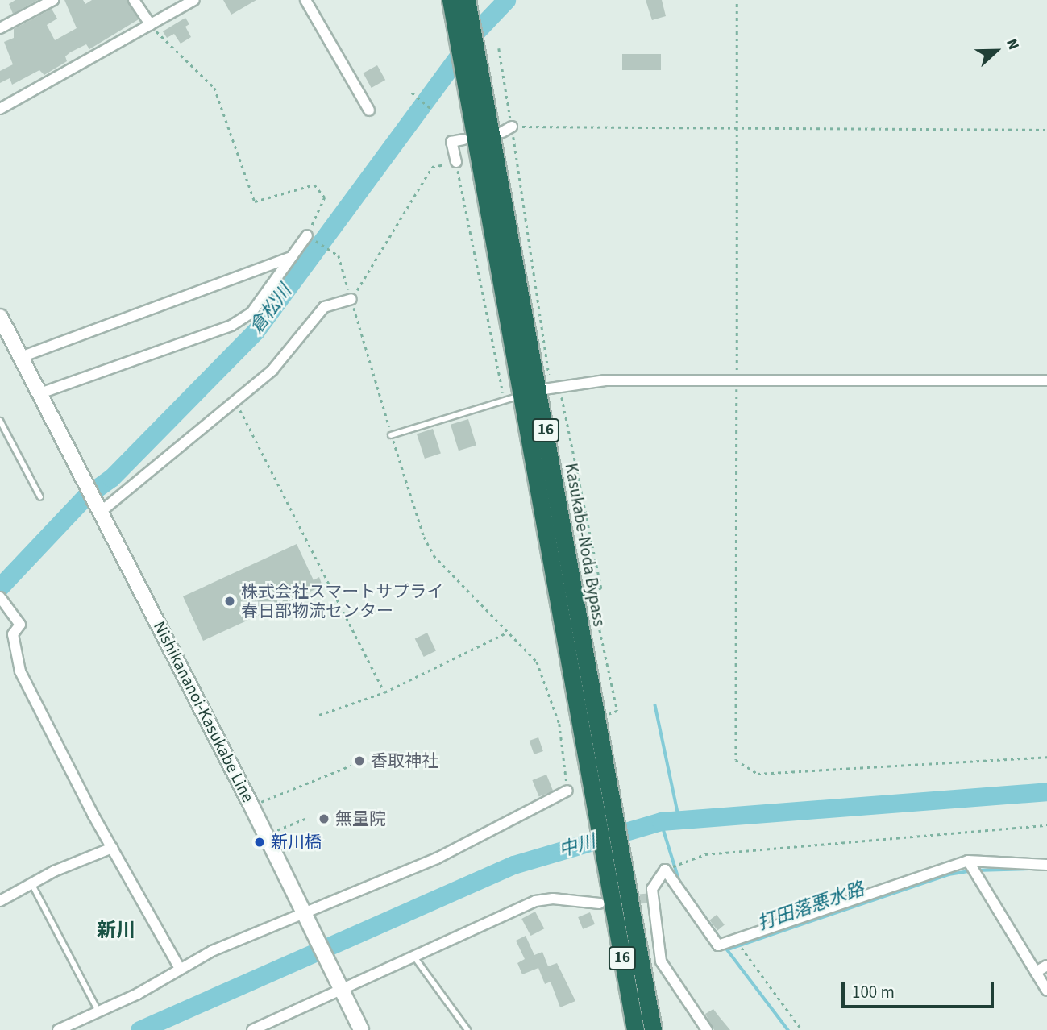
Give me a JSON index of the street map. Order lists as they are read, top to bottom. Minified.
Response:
{"streets":{"highway":["16","Kasukabe-Noda Bypass"],"main road":["Nishikananoi-Kasukabe Line"]},"districts":["新川"],"water":["倉松川","中川","打田落悪水路"],"places":["株式会社スマートサプライ 春日部物流センター","香取神社","無量院","新川橋"],"scale_bar":"100 m","north":"right"}
